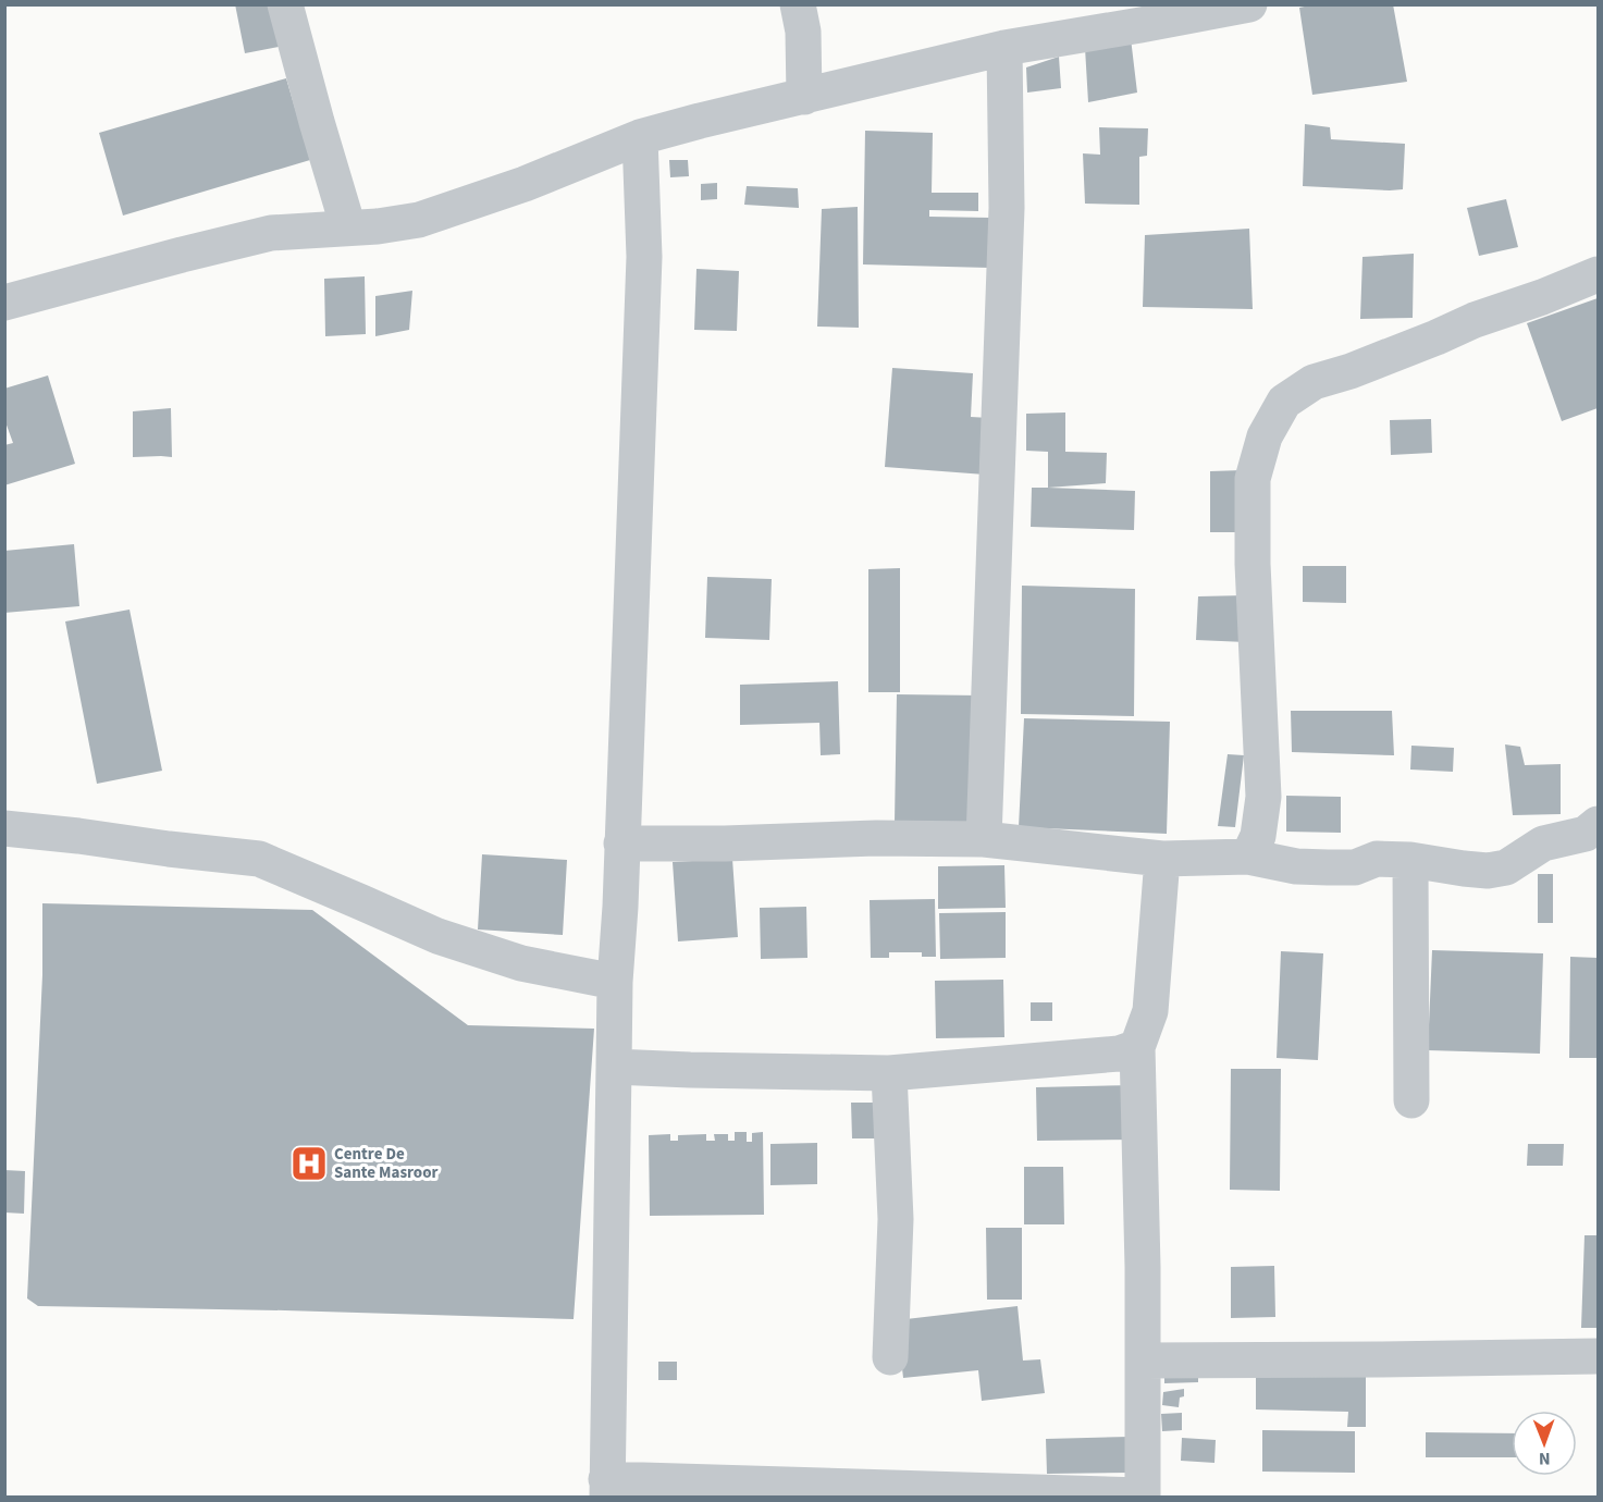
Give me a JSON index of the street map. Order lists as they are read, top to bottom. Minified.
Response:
{"places":{"hospital":["Centre De Sante Masroor"]},"north":"bottom"}
